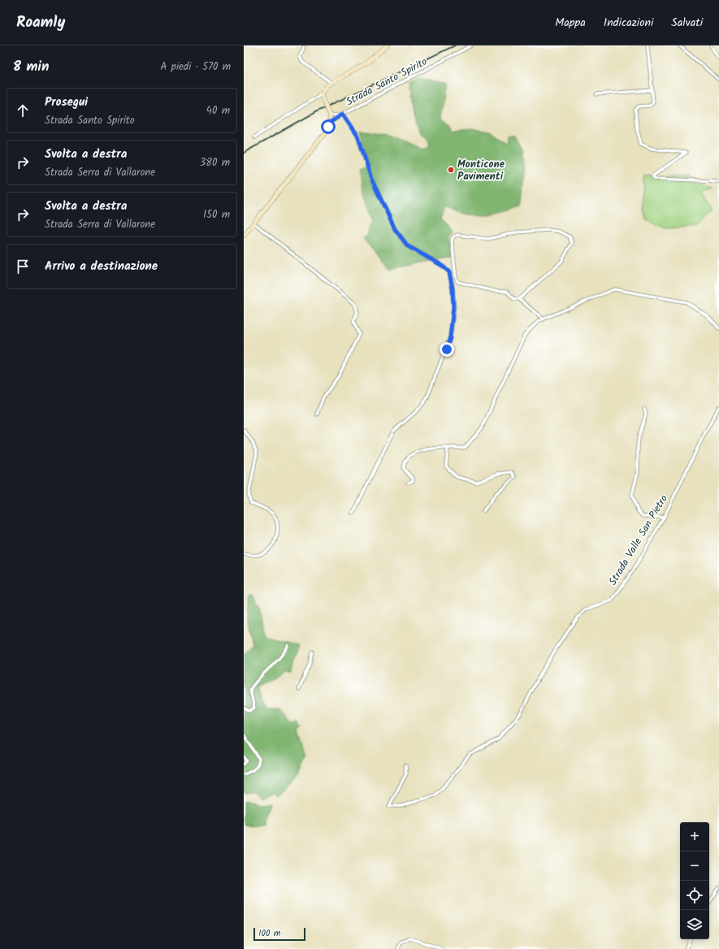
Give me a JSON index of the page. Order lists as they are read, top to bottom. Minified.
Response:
{"streets":{"street":["Strada Santo Spirito","Strada Valle San Pietro"]},"places":["Monticone Pavimenti"],"scale_bar":"100 m","page":{"header":"Roamly","nav":["Mappa","Indicazioni","Salvati"],"heading":["8 min","A piedi · 570 m"],"list":[["Prosegui","Strada Santo Spirito","40 m"],["Svolta a destra","Strada Serra di Vallarone","380 m"],["Svolta a destra","Strada Serra di Vallarone","150 m"],"Arrivo a destinazione"],"map_buttons":["+","−"],"scale":"100 m"}}
